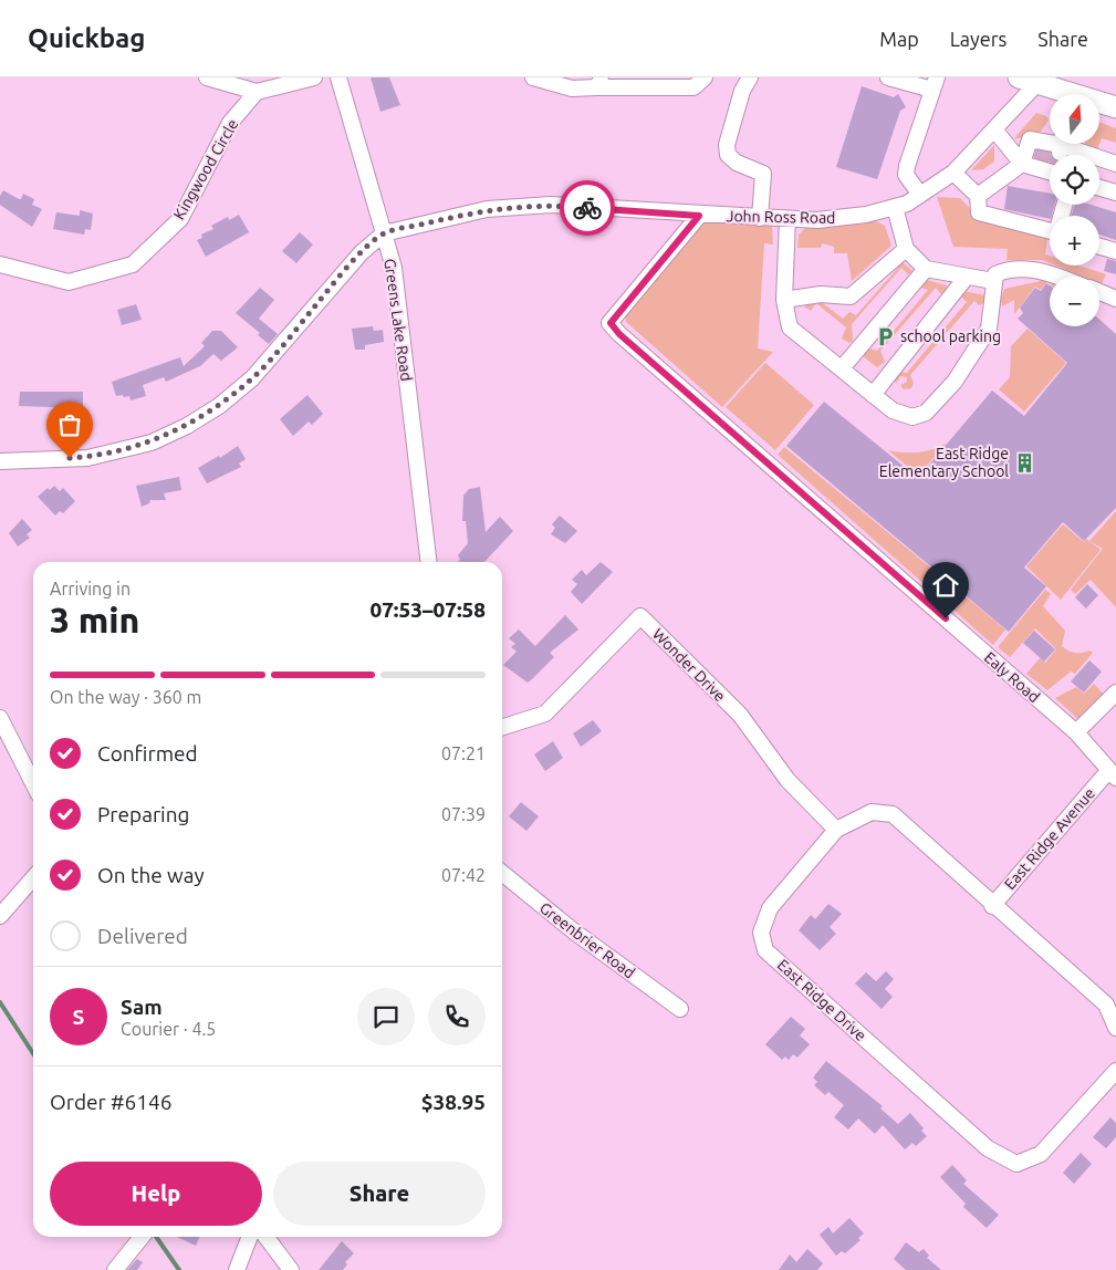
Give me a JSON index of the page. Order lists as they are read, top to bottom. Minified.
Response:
{"streets":{"street":["Kingwood Circle","John Ross Road","Greens Lake Road","Wonder Drive","Ealy Road","East Ridge Avenue","Greenbrier Road","East Ridge Drive"]},"crossings":[["John Ross Road","Greens Lake Road"],["John Ross Road","Ealy Road"],["Wonder Drive","East Ridge Drive"],["Ealy Road","East Ridge Avenue"],["East Ridge Avenue","East Ridge Drive"]],"places":{"parking":["school parking"],"building":["East Ridge Elementary School"]},"north":"top","page":{"header":"Quickbag","nav":["Map","Layers","Share"],"map_buttons":["+","−"],"heading":["3 min","Arriving in","07:53–07:58"],"panel":["Sam","Courier · 4.5","Order #6146","$38.95"],"bar":"On the way · 360 m","list":[["Confirmed","07:21"],["Preparing","07:39"],["On the way","07:42"],"Delivered"],"round":"S","buttons":["Help","Share"]}}
